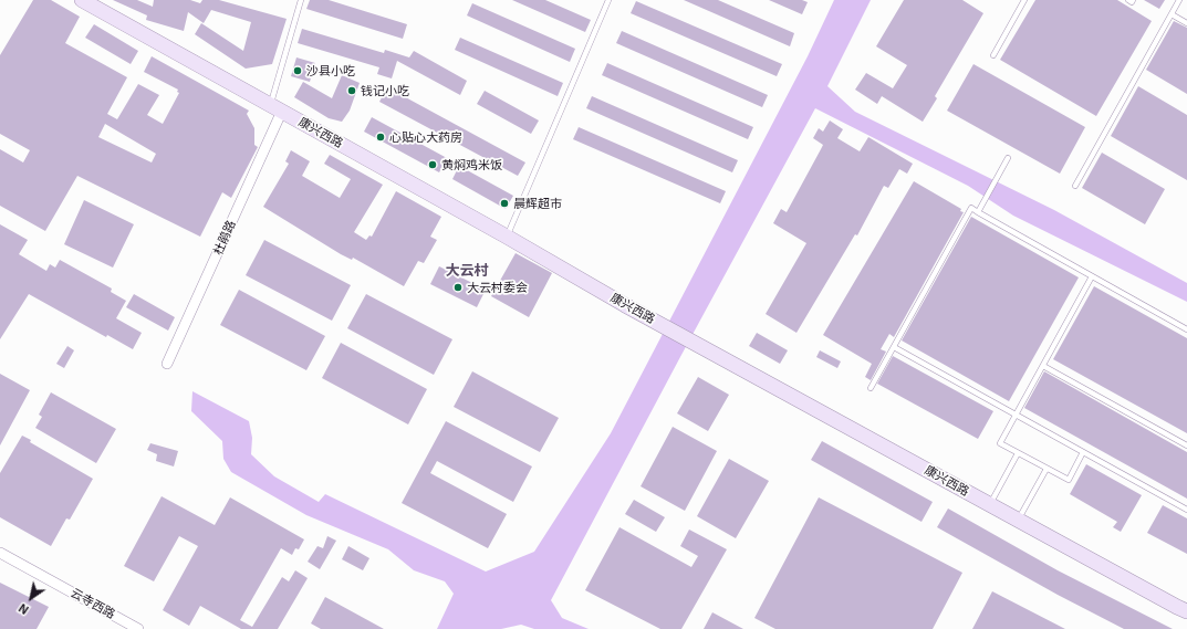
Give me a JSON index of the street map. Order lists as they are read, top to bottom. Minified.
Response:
{"streets":{"street":["康兴西路","杜鹃路","云寺西路"]},"crossings":[["康兴西路","杜鹃路"]],"districts":["大云村"],"places":["沙县小吃","钱记小吃","心贴心大药房","黄焖鸡米饭","晨辉超市","大云村委会"],"north":"bottom left"}
